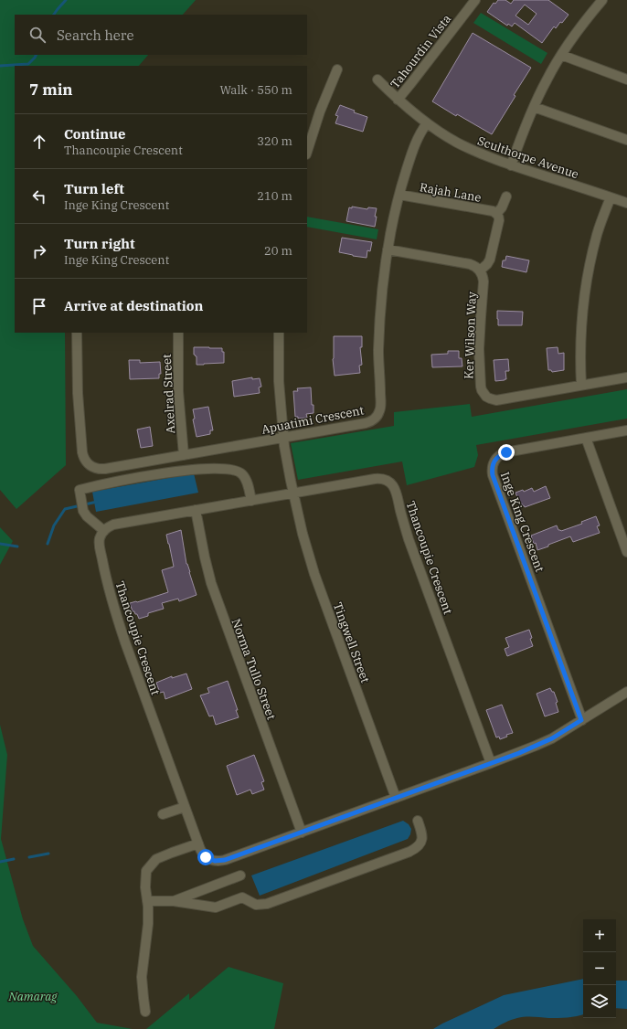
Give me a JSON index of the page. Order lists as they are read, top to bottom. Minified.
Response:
{"streets":{"street":["Tahourdin Vista","Sculthorpe Avenue","Rajah Lane","Ker Wilson Way","Axelrad Street","Apuatimi Crescent","Inge King Crescent","Thancoupie Crescent","Tingwell Street","Norma Tullo Street"]},"crossings":[["Tahourdin Vista","Sculthorpe Avenue"],["Sculthorpe Avenue","Apuatimi Crescent"],["Rajah Lane","Apuatimi Crescent"],["Axelrad Street","Apuatimi Crescent"],["Apuatimi Crescent","Tingwell Street"],["Inge King Crescent","Thancoupie Crescent"],["Thancoupie Crescent","Tingwell Street"],["Thancoupie Crescent","Norma Tullo Street"]],"parks":["Namarag"],"page":{"search":"Search here","heading":["7 min","Walk · 550 m"],"list":[["Continue","Thancoupie Crescent","320 m"],["Turn left","Inge King Crescent","210 m"],["Turn right","Inge King Crescent","20 m"],"Arrive at destination"],"map_buttons":["+","−"]}}
